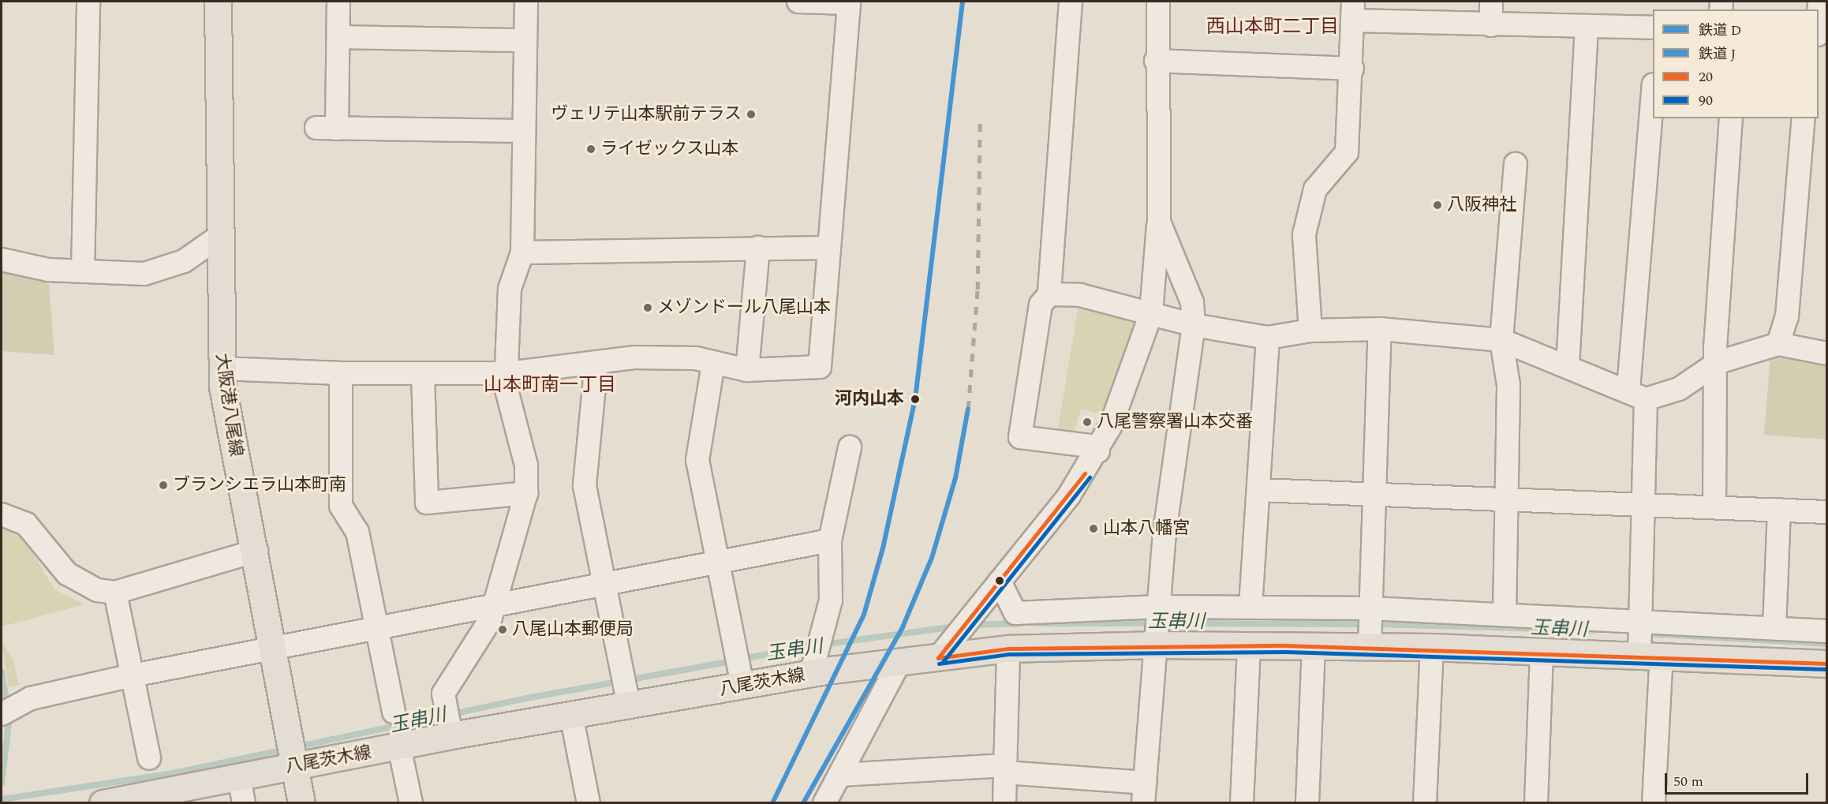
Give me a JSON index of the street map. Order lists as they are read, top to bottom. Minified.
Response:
{"streets":{"main road":["大阪港八尾線","八尾茨木線"]},"crossings":[["大阪港八尾線","八尾茨木線"]],"districts":["西山本町二丁目","山本町南一丁目"],"water":["玉串川"],"places":["ヴェリテ山本駅前テラス","ライゼックス山本","八阪神社","メゾンドール八尾山本","河内山本","八尾警察署山本交番","ブランシエラ山本町南","山本八幡宮","八尾山本郵便局"],"lines":["rail line D","rail line J","transit line 20","transit line 90"],"legend":["鉄道 D","鉄道 J","20","90"],"scale_bar":"50 m"}
